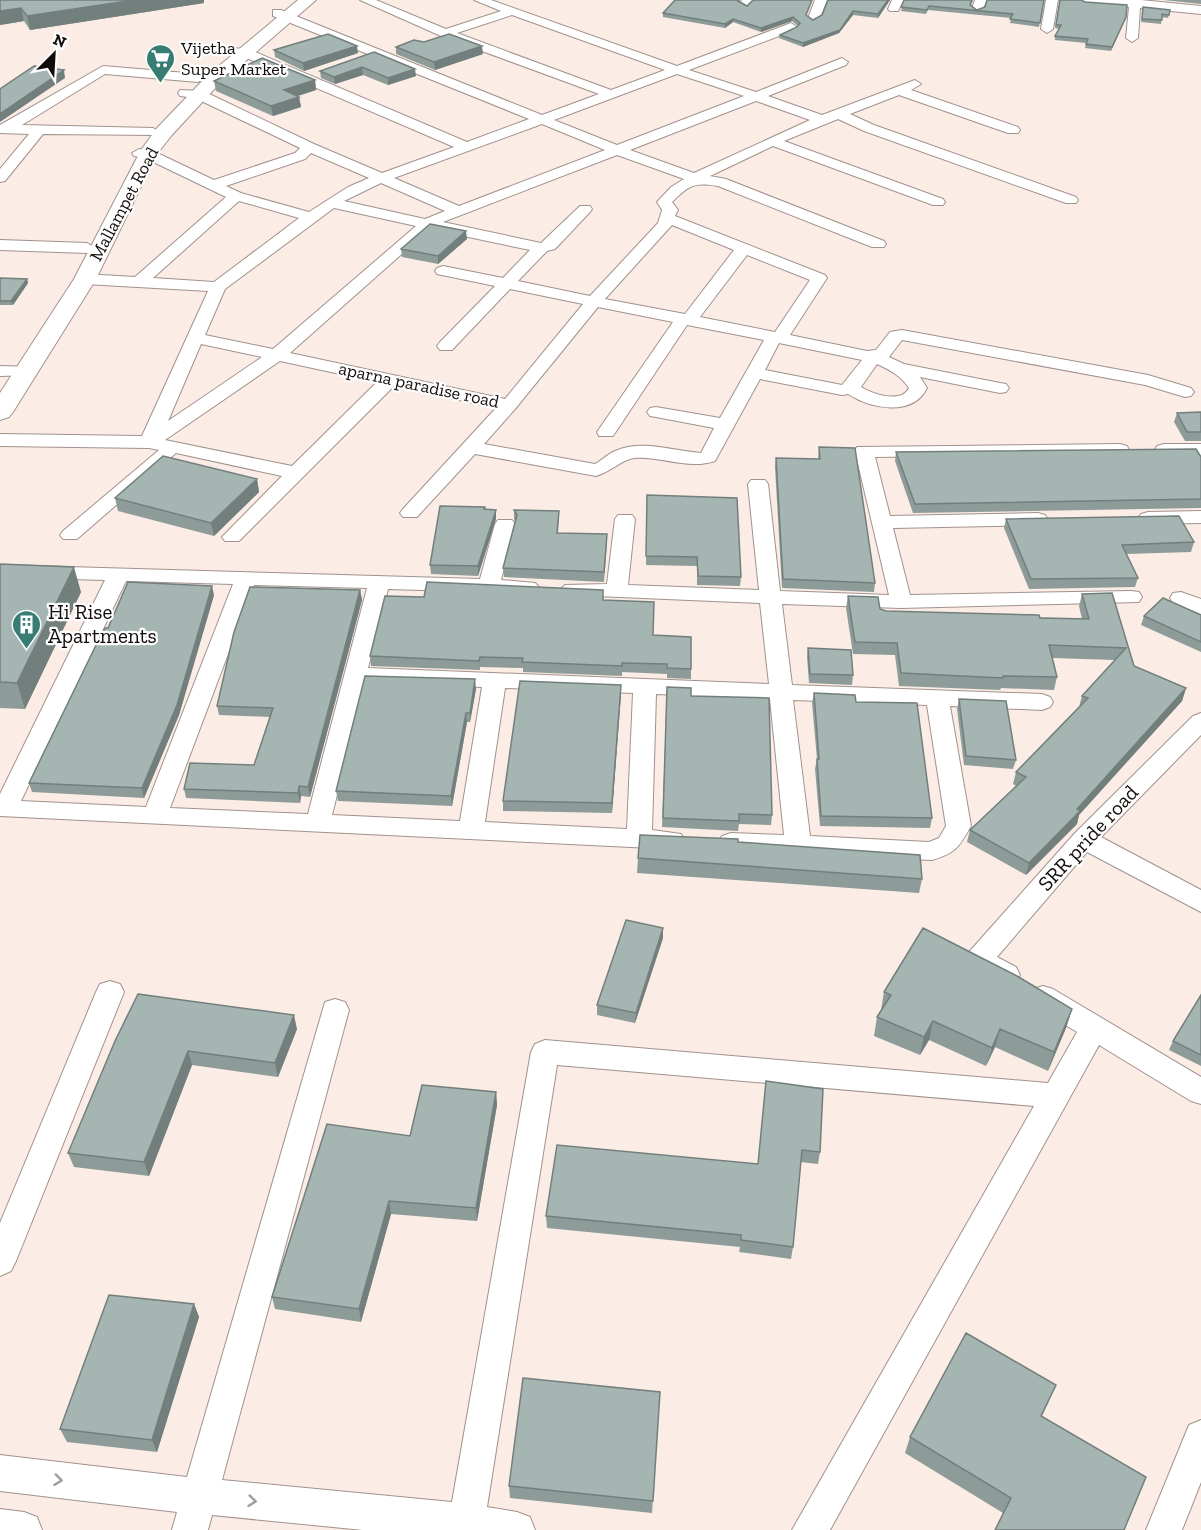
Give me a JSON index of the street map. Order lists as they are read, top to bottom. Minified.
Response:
{"streets":{"main road":["Mallampet Road"],"street":["aparna paradise road","SRR pride road"]},"places":{"supermarket":["Vijetha Super Market"],"building":["Hi Rise Apartments"]},"north":"top right"}
